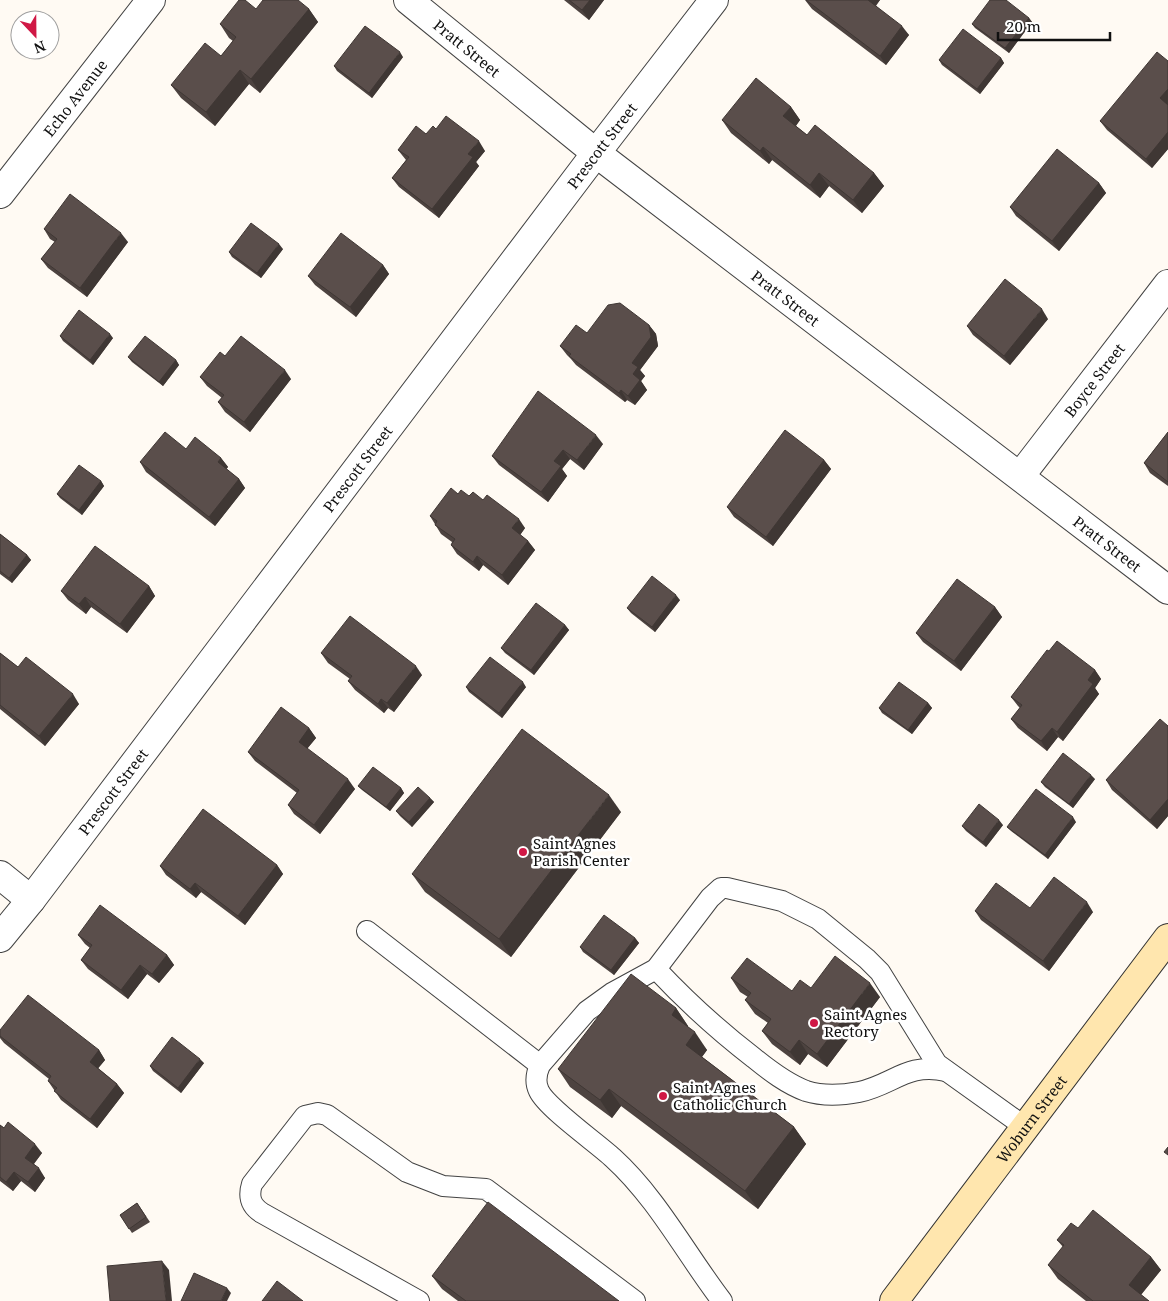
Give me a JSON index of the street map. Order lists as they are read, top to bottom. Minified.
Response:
{"streets":{"street":["Pratt Street","Echo Avenue","Prescott Street","Boyce Street","Woburn Street"]},"crossings":[["Pratt Street","Prescott Street"],["Pratt Street","Boyce Street"]],"places":["Saint Agnes Parish Center","Saint Agnes Rectory","Saint Agnes Catholic Church"],"scale_bar":"20 m","north":"bottom"}
